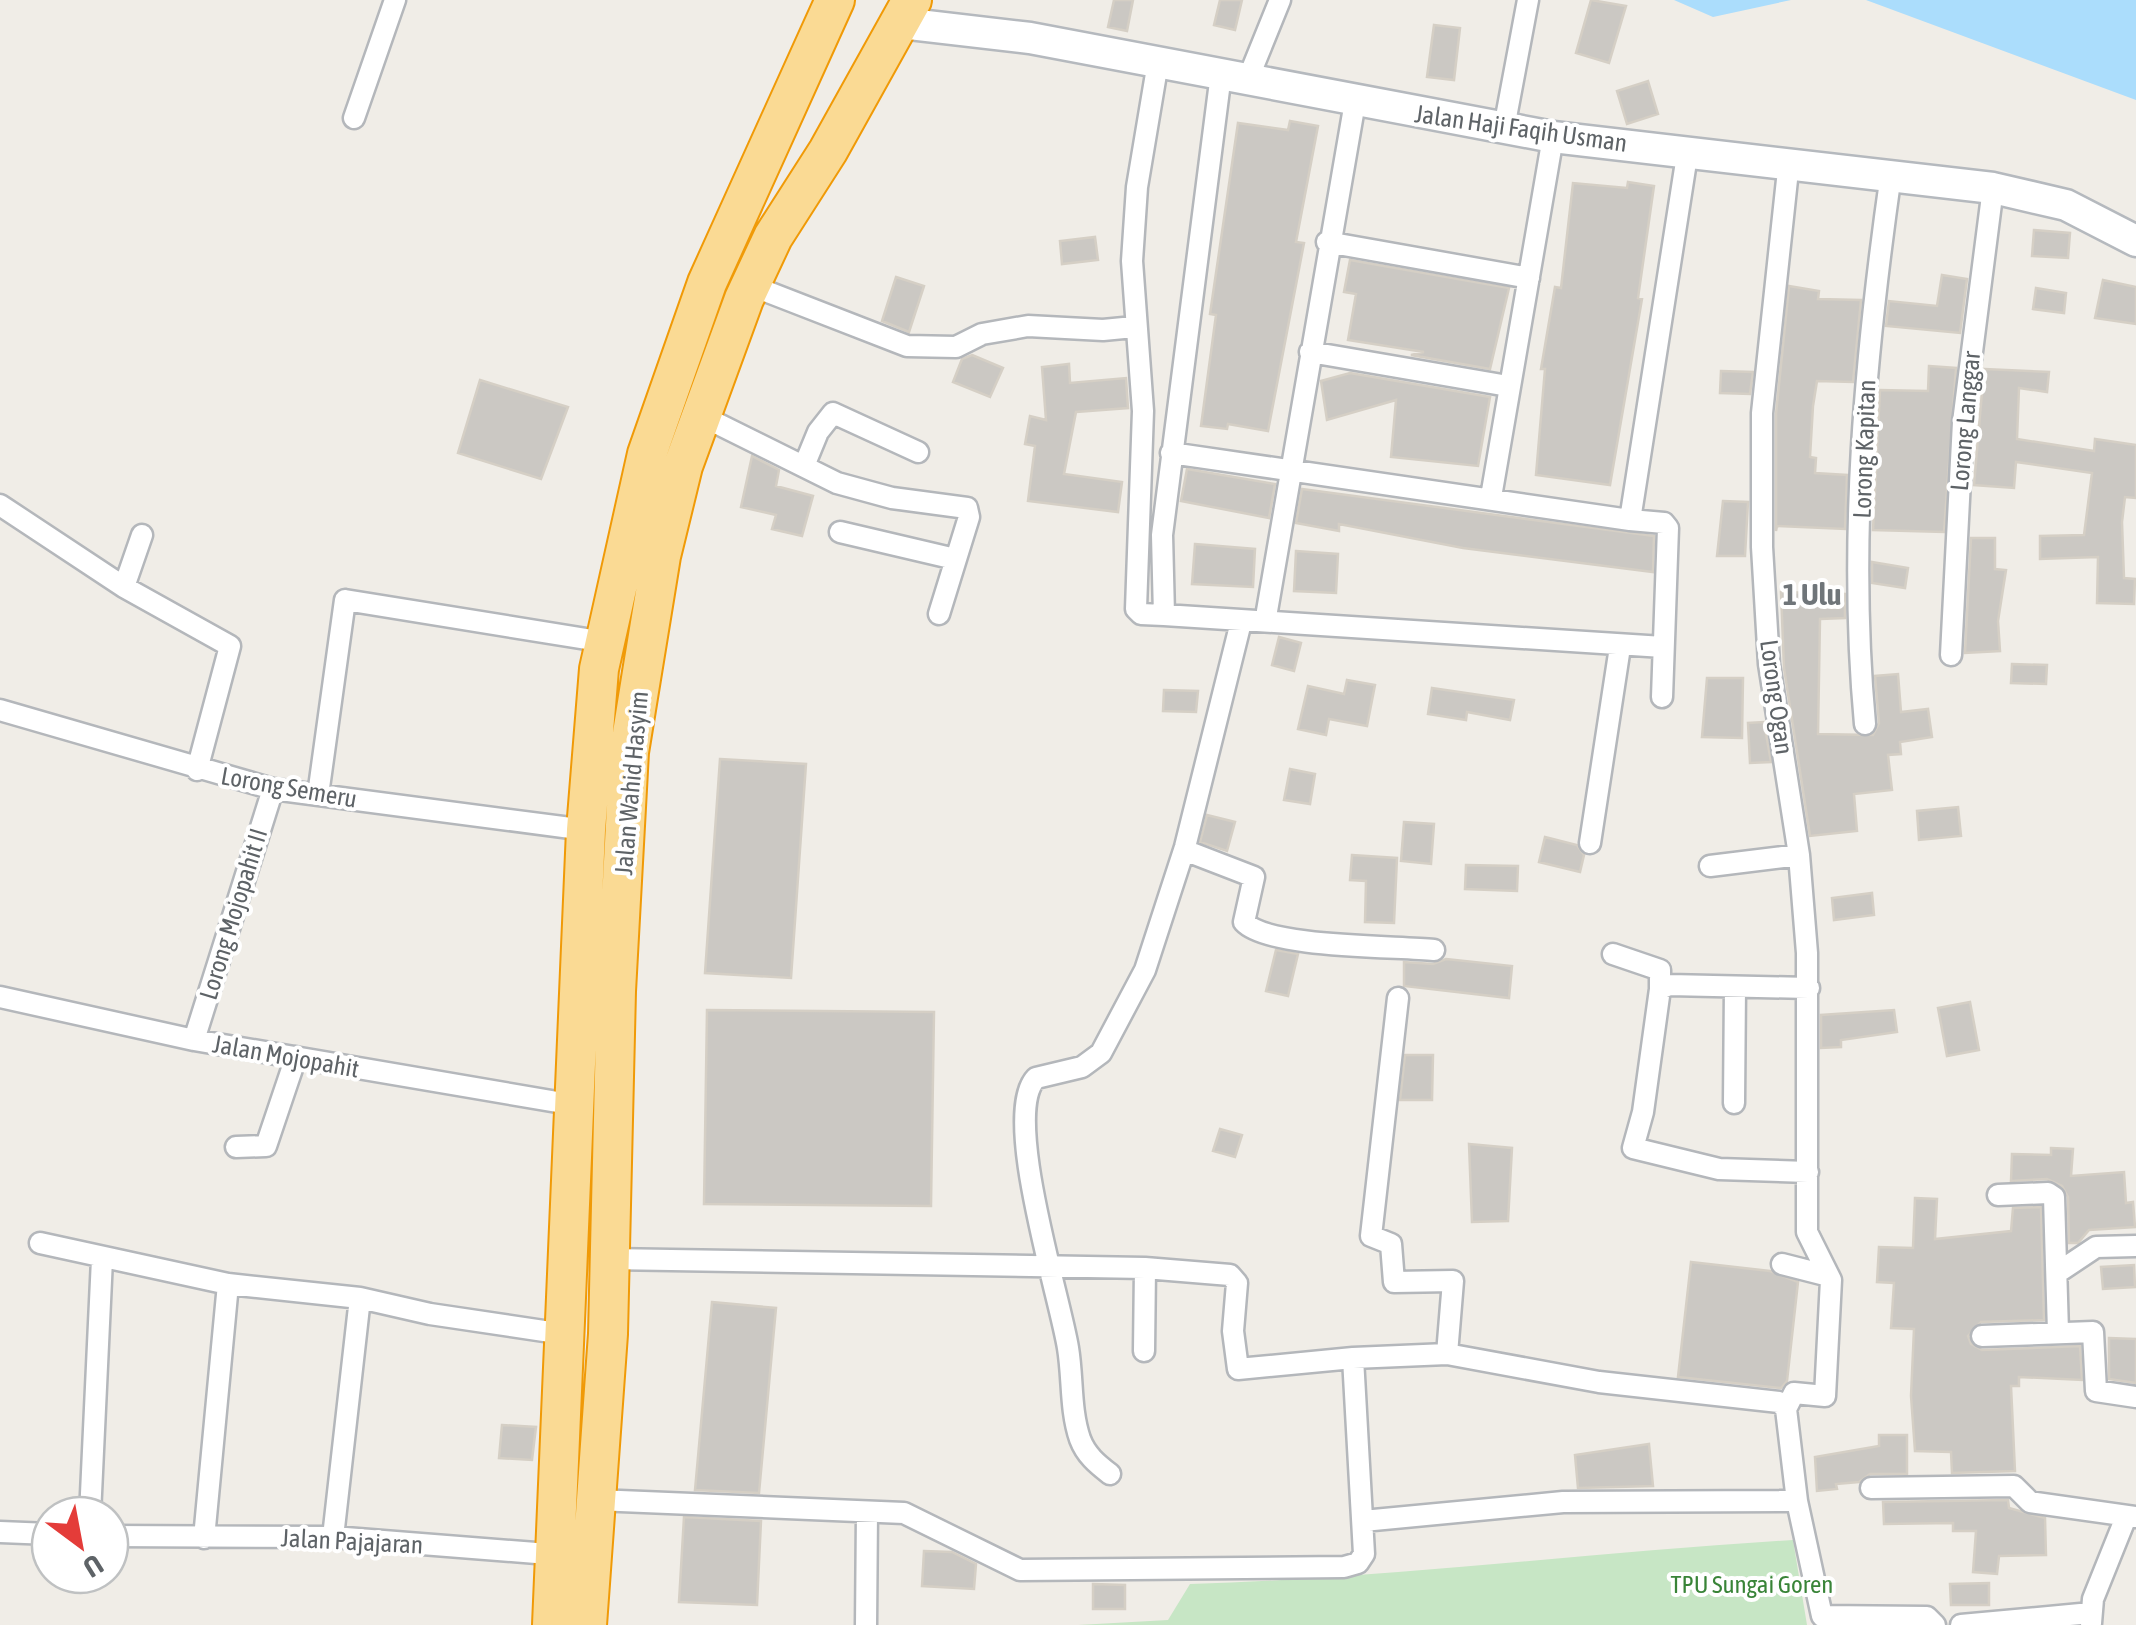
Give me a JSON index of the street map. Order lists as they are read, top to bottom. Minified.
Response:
{"streets":{"highway":["Jalan Wahid Hasyim"],"street":["Jalan Haji Faqih Usman","Lorong Langgar","Lorong Kapitan","Lorong Ogan","Lorong Semeru","Lorong Mojopahit II","Jalan Mojopahit","Jalan Pajajaran"]},"crossings":[["Jalan Haji Faqih Usman","Lorong Langgar"],["Jalan Haji Faqih Usman","Lorong Kapitan"],["Jalan Haji Faqih Usman","Lorong Ogan"],["Jalan Haji Faqih Usman","Jalan Wahid Hasyim"],["Jalan Wahid Hasyim","Lorong Semeru"],["Jalan Wahid Hasyim","Jalan Mojopahit"],["Jalan Wahid Hasyim","Jalan Pajajaran"],["Lorong Semeru","Lorong Mojopahit II"],["Lorong Mojopahit II","Jalan Mojopahit"]],"districts":["1 Ulu"],"parks":["TPU Sungai Goren"],"north":"bottom right"}
